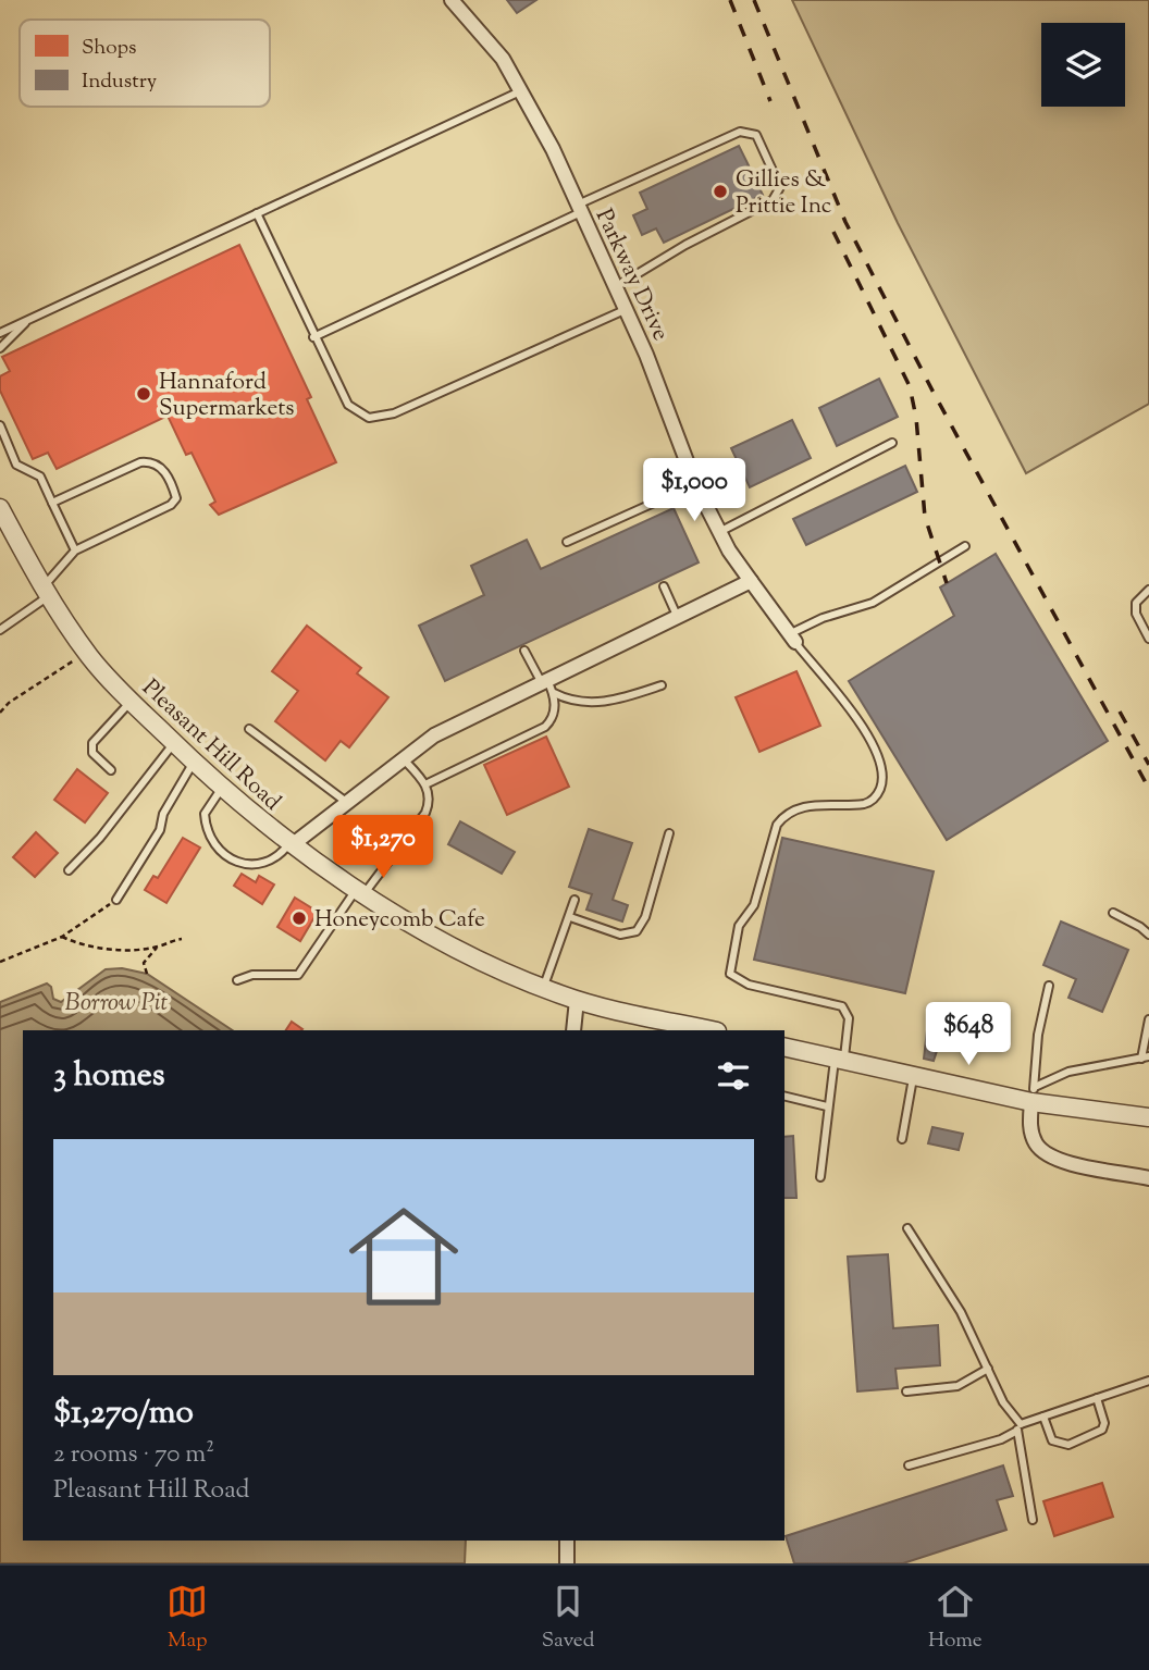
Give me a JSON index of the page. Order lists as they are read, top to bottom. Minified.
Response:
{"streets":{"street":["Parkway Drive","Pleasant Hill Road"]},"water":["Borrow Pit"],"places":["Gillies & Prittie Inc","Hannaford Supermarkets","Honeycomb Cafe"],"legend":["Shops","Industry"],"page":{"price":["$1,000","$1,270","$648"],"heading":"3 homes","list":[{"name":"$1,270/mo","note":"2 rooms · 70 m² · Pleasant Hill Road"}],"tabs":["Map","Saved","Home"]}}
